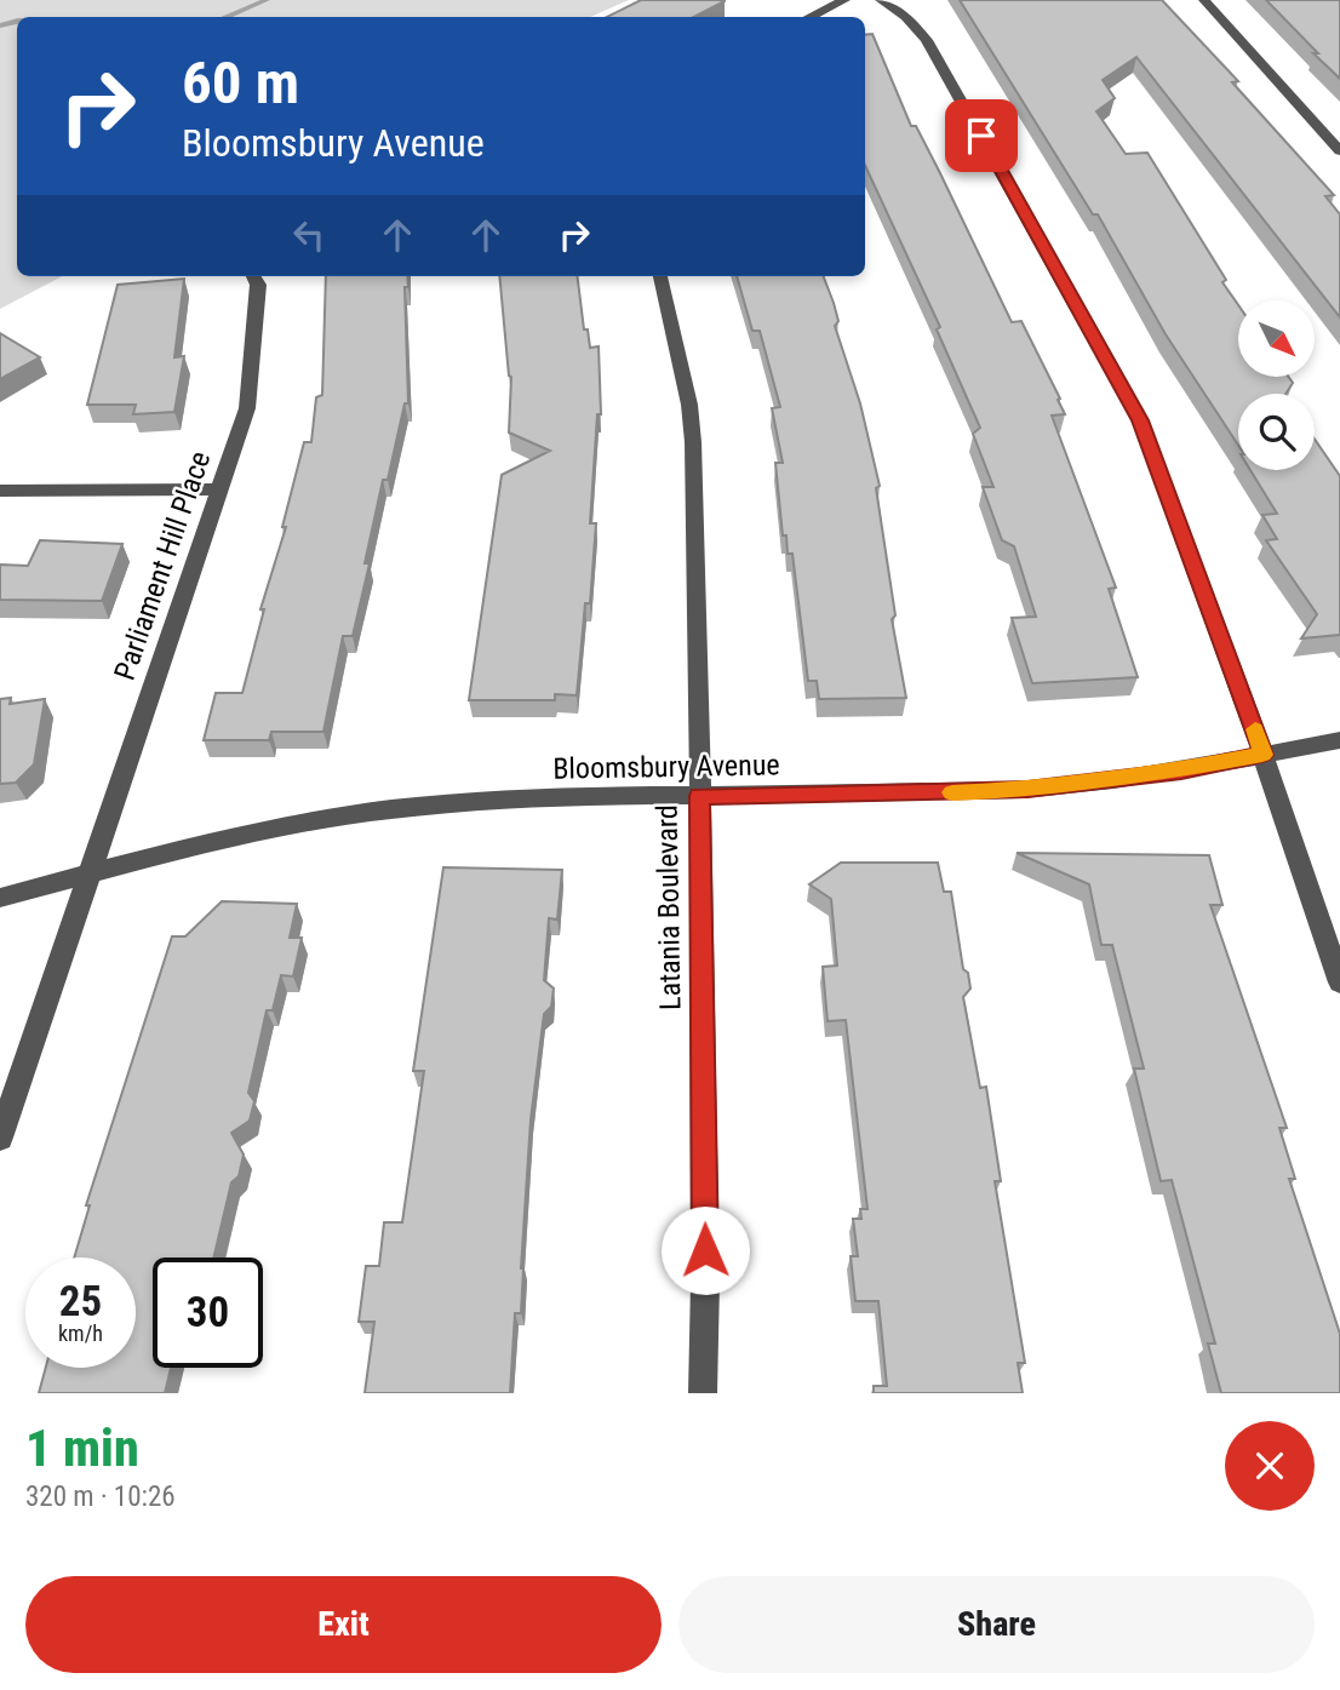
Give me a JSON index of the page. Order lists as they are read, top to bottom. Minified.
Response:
{"streets":{"street":["Parliament Hill Place","Bloomsbury Avenue","Latania Boulevard"]},"crossings":[["Parliament Hill Place","Bloomsbury Avenue"],["Bloomsbury Avenue","Latania Boulevard"]],"north":"bottom right","page":{"turn":["60 m","Bloomsbury Avenue"],"speed":"25 km/h","limit":"30","heading":["1 min","320 m · 10:26"],"buttons":["Exit","Share"]}}
